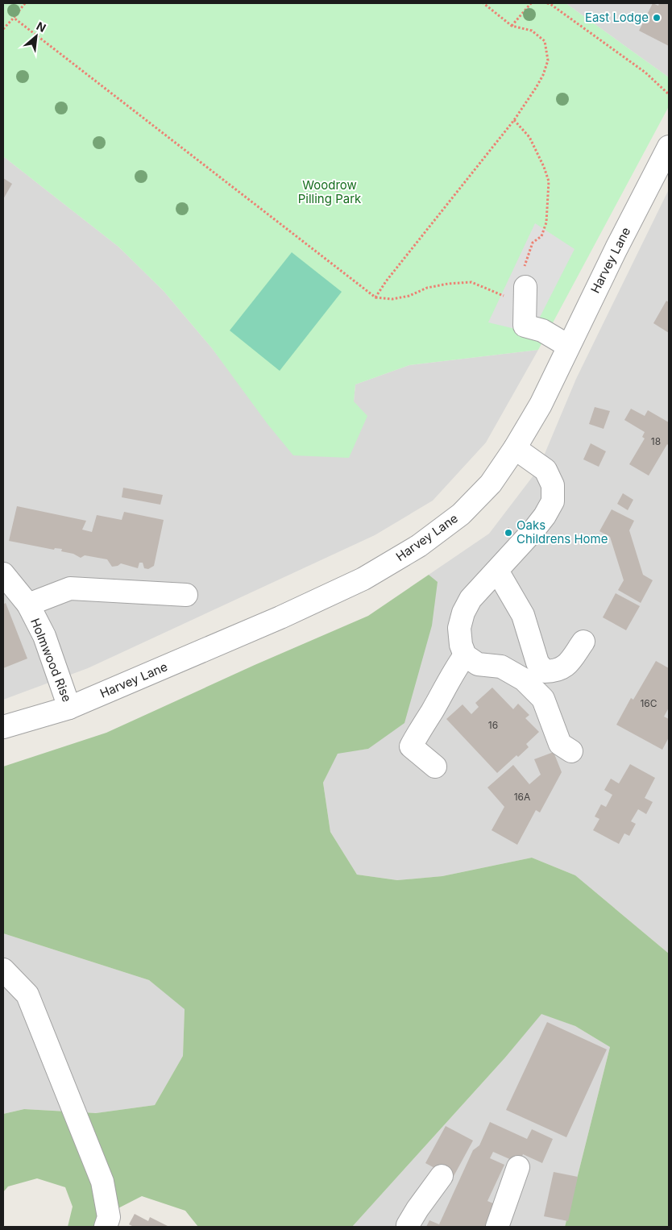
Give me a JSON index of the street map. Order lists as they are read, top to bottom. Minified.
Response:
{"streets":{"street":["Harvey Lane","Holmwood Rise"]},"crossings":[["Harvey Lane","Holmwood Rise"]],"parks":["Woodrow Pilling Park"],"places":["East Lodge","Oaks Childrens Home"],"house_numbers":["18","16C","16","16A"],"north":"top right"}
